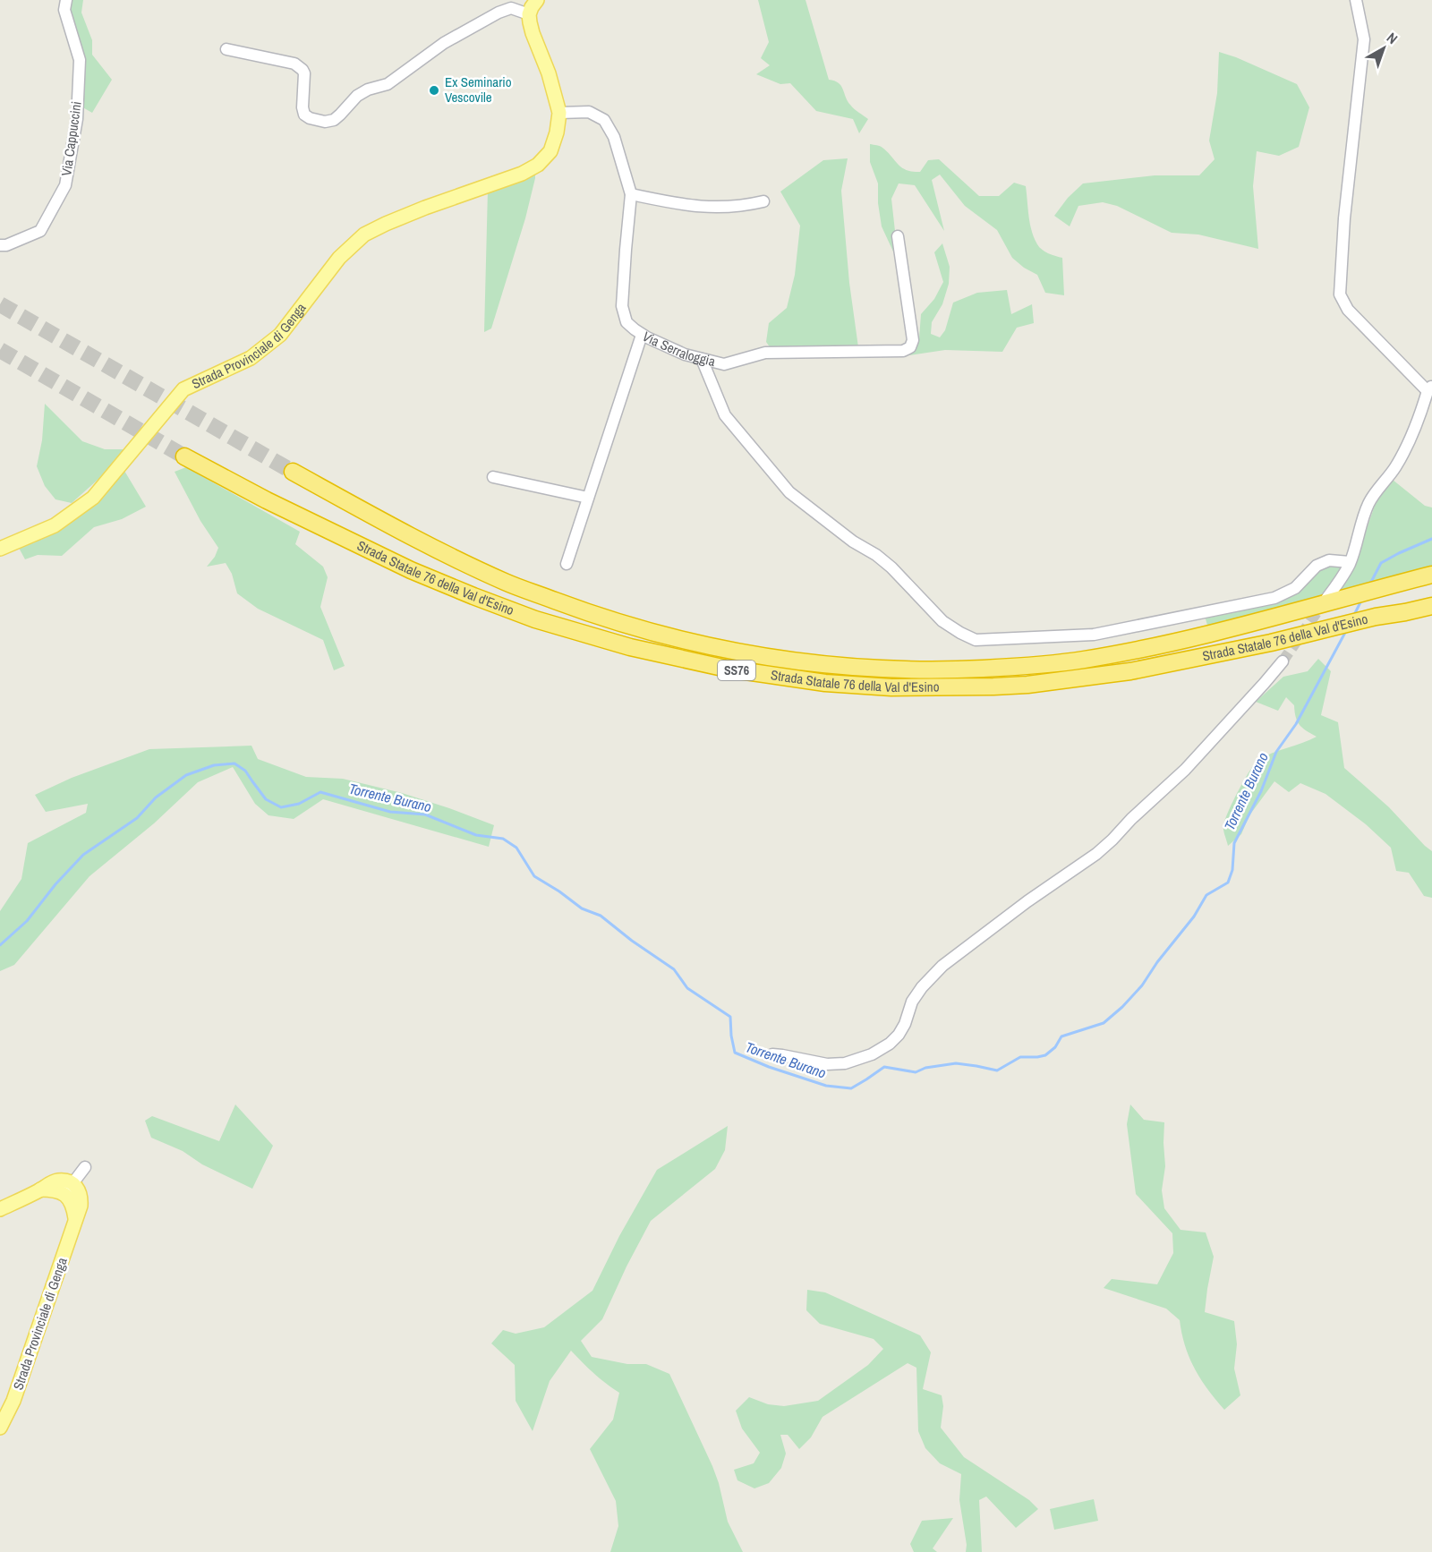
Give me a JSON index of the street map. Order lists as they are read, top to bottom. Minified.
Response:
{"streets":{"highway":["Strada Statale 76 della Val d'Esino","SS76"],"main road":["Strada Provinciale di Genga"],"street":["Via Cappuccini","Via Serraloggia"]},"crossings":[["Strada Provinciale di Genga","Via Serraloggia"]],"water":["Torrente Burano"],"places":["Ex Seminario Vescovile"],"north":"top right"}
